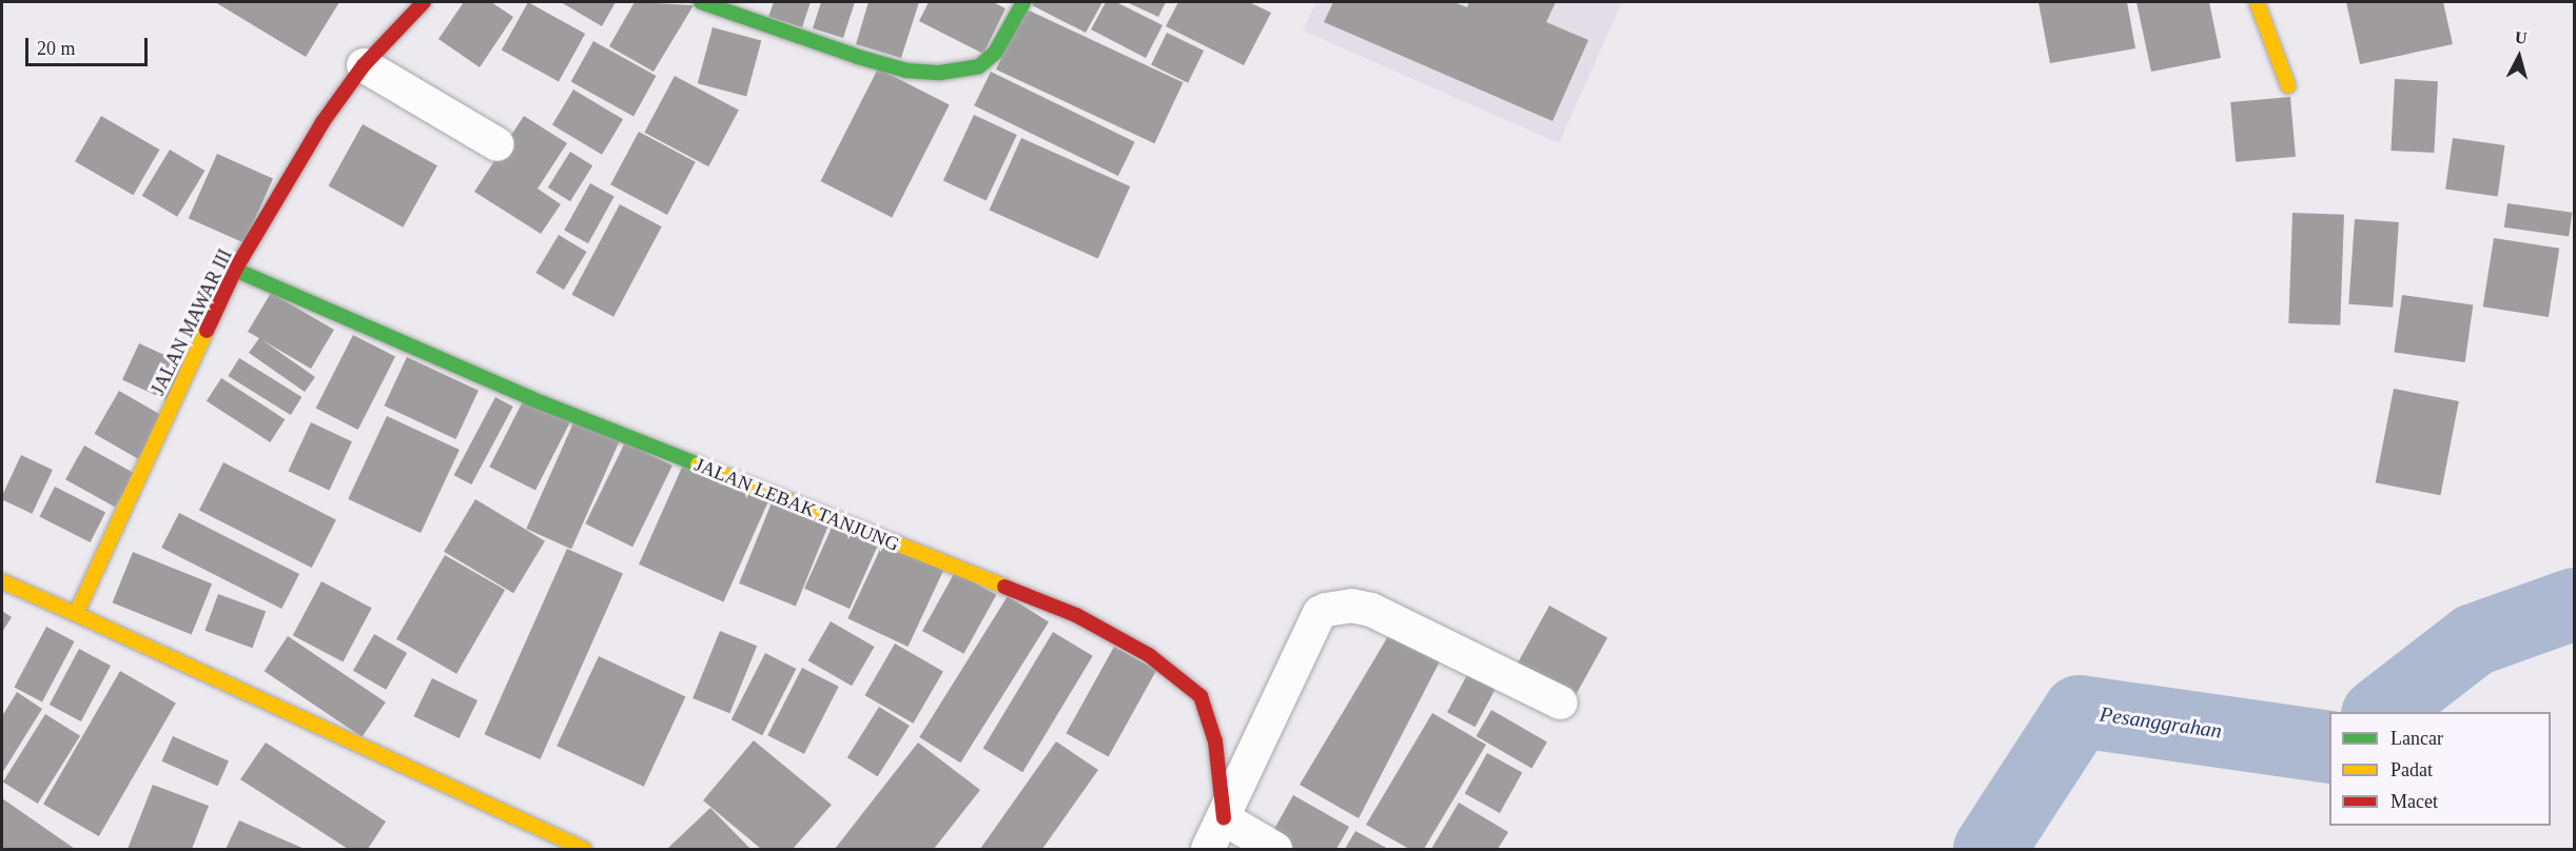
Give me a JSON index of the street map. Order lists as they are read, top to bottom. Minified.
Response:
{"streets":{"street":["JALAN MAWAR III","JALAN LEBAK TANJUNG"]},"crossings":[["JALAN MAWAR III","JALAN LEBAK TANJUNG"]],"water":["Pesanggrahan"],"legend":["Lancar","Padat","Macet"],"scale_bar":"20 m","north":"top"}
